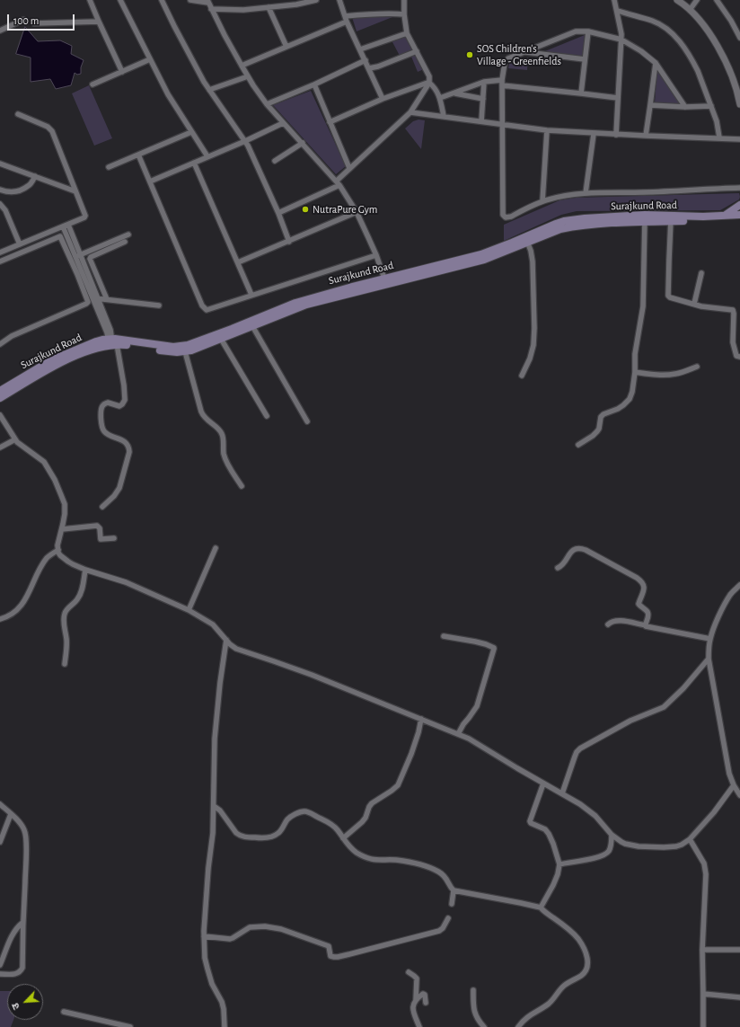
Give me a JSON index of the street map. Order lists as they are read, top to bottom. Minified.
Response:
{"streets":{"main road":["Surajkund Road"]},"places":["SOS Children's Village - Greenfields","NutraPure Gym"],"scale_bar":"100 m","north":"bottom left"}
